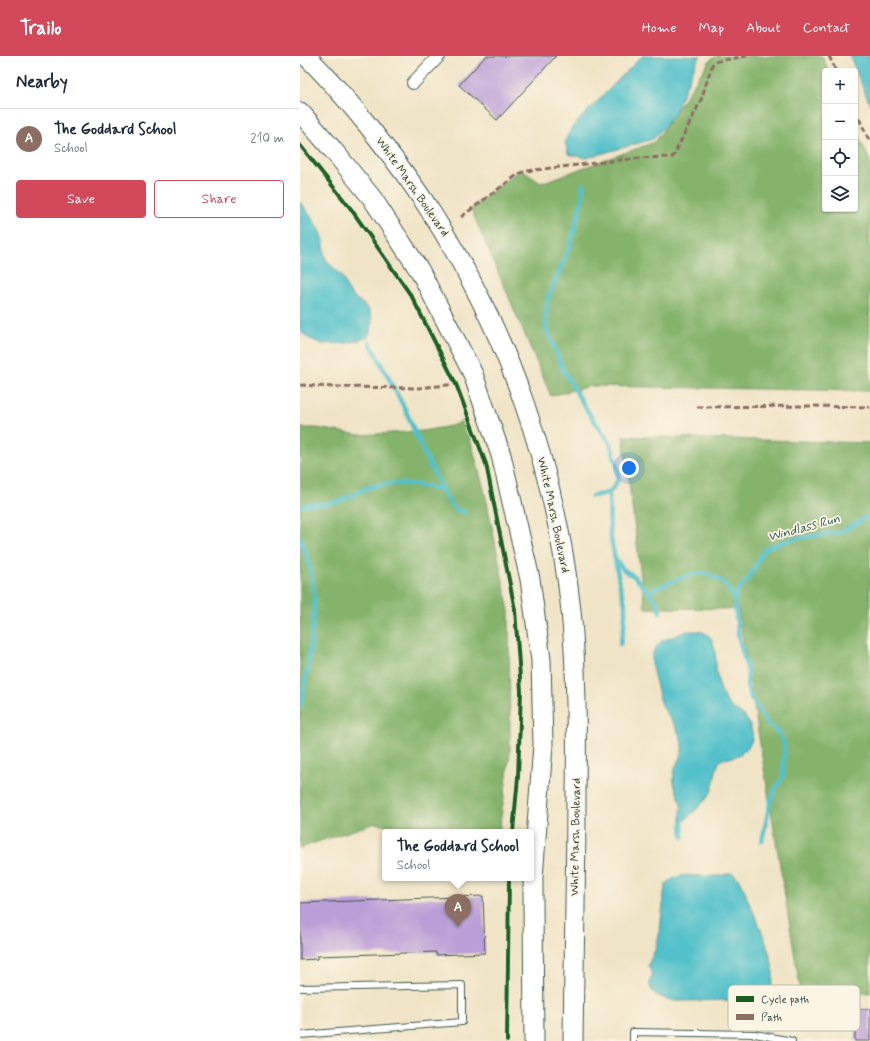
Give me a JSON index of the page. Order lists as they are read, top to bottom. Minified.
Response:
{"streets":{"main road":["White Marsh Boulevard"]},"water":["Windlass Run"],"legend":["Cycle path","Path"],"page":{"header":"Trailo","nav":["Home","Map","About","Contact"],"heading":"Nearby","map_buttons":["+","−"],"list":[{"mark":"A","name":"The Goddard School","note":"School","value":"210 m"}],"buttons":["Save","Share"],"popup":["The Goddard School","School"],"pins":"A"}}
